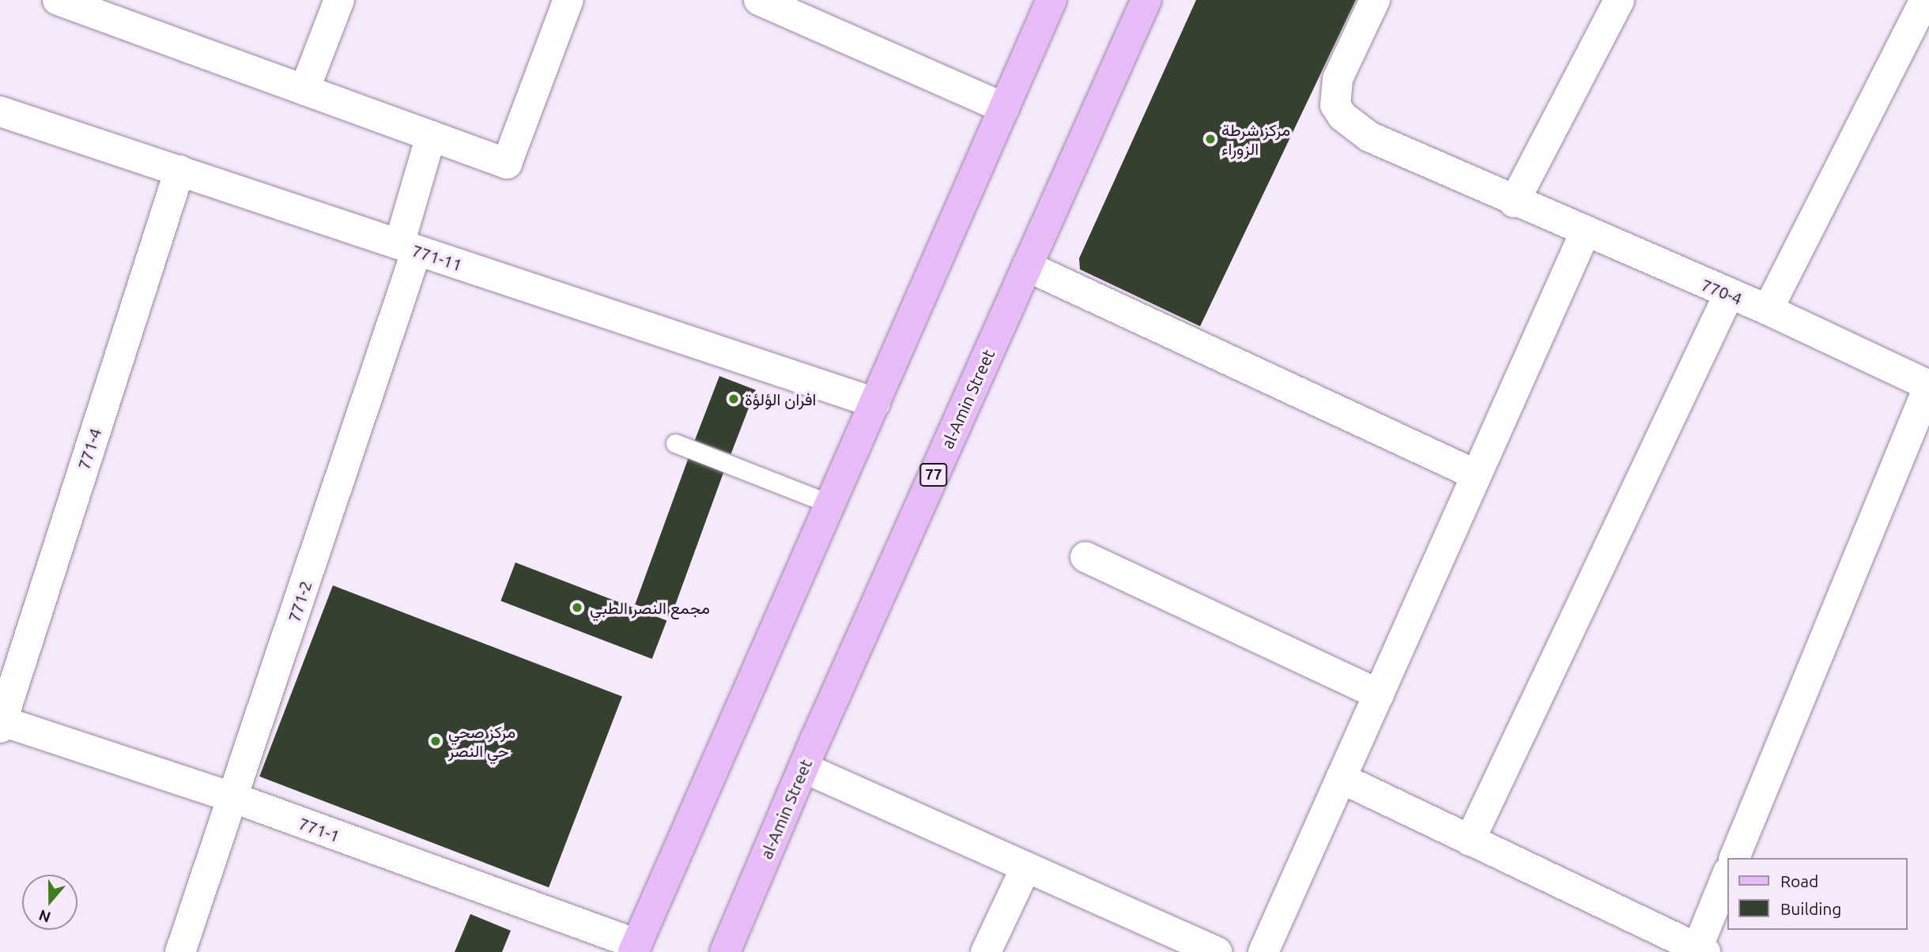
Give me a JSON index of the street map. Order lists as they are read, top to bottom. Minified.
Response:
{"streets":{"main road":["al-Amin Street","77"],"street":["771-11","770-4","771-4","771-2","771-1"]},"crossings":[["771-11","771-4"],["771-11","771-2"],["771-4","771-1"],["771-2","771-1"]],"places":["مركز شرطة الزوراء","افران الؤلؤة","مجمع النصر الطبي","مركز صحي حي النصر"],"legend":["Road","Building"],"north":"bottom"}
